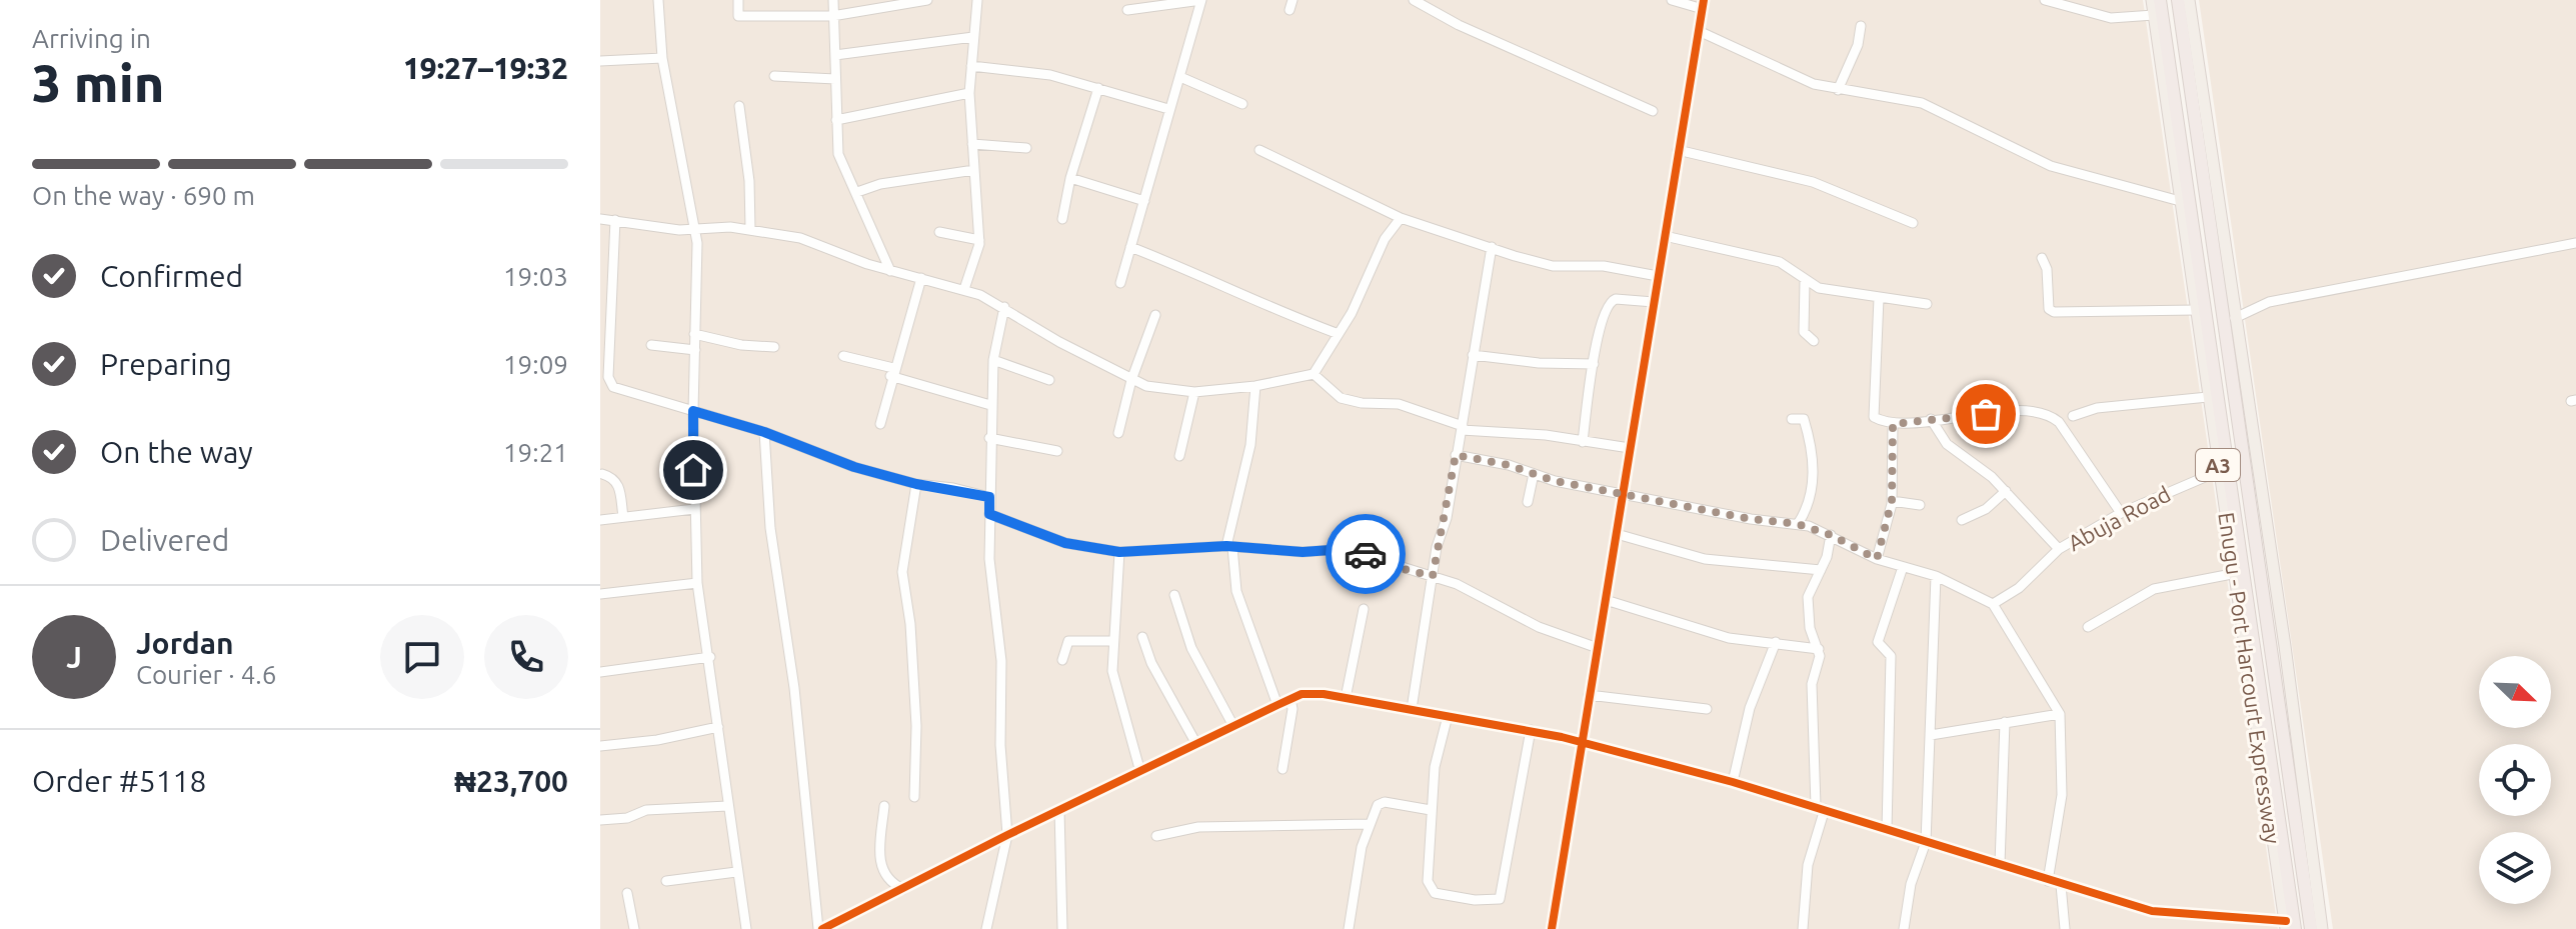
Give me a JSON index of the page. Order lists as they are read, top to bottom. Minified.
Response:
{"streets":{"highway":["A3","Enugu - Port Harcourt Expressway"],"street":["Abuja Road"]},"crossings":[["Abuja Road","Enugu - Port Harcourt Expressway"]],"north":"bottom right","page":{"heading":["3 min","Arriving in","19:27–19:32"],"panel":["Jordan","Courier · 4.6","Order #5118","₦23,700"],"bar":"On the way · 690 m","list":[["Confirmed","19:03"],["Preparing","19:09"],["On the way","19:21"],"Delivered"],"round":"J"}}
